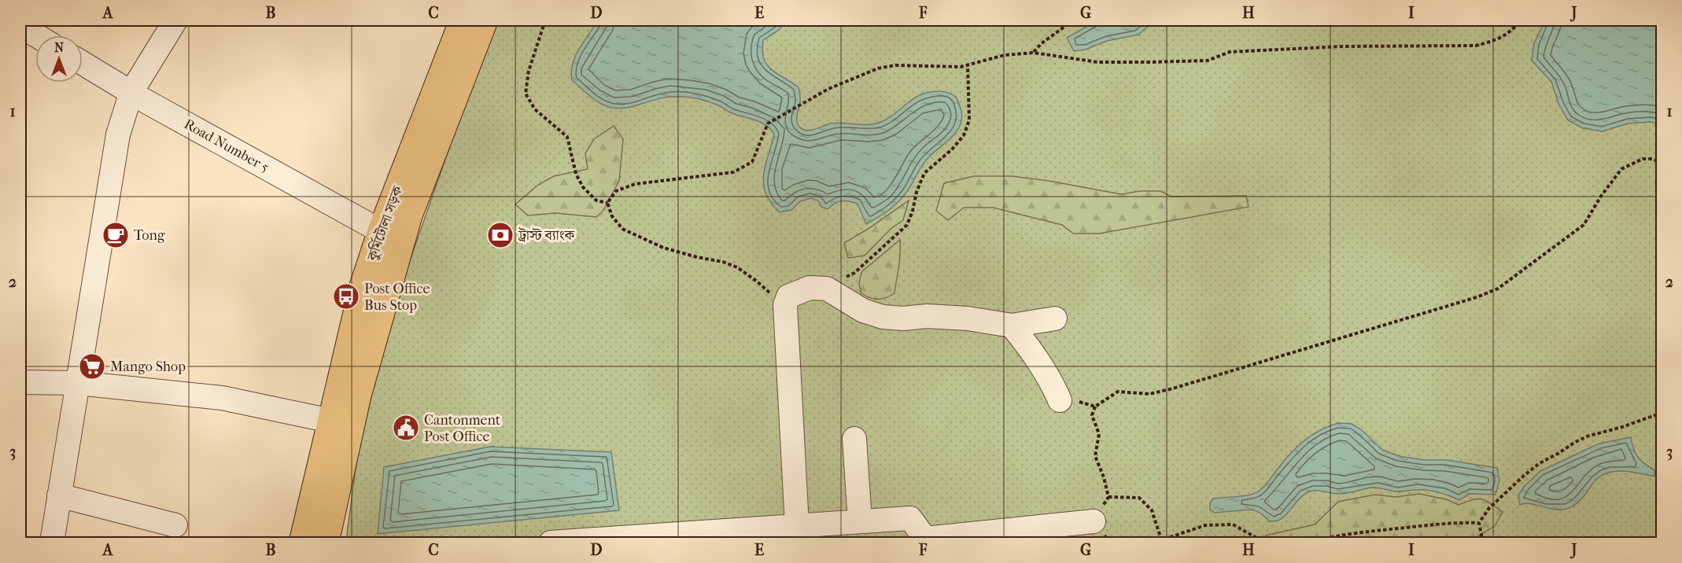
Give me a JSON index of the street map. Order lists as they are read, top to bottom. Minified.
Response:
{"streets":{"main road":["কুর্মিটোলা সড়ক"],"street":["Road Number 5"]},"crossings":[["Road Number 5","কুর্মিটোলা সড়ক"]],"places":{"cafe":["Tong"],"bank":["ট্রাস্ট ব্যাংক"],"bus stop":["Post Office Bus Stop"],"supermarket":["Mango Shop"],"public building":["Cantonment Post Office"]},"north":"top","grid":{"columns":["A","B","C","D","E","F","G","H","I","J"],"rows":["1","2","3"]}}
